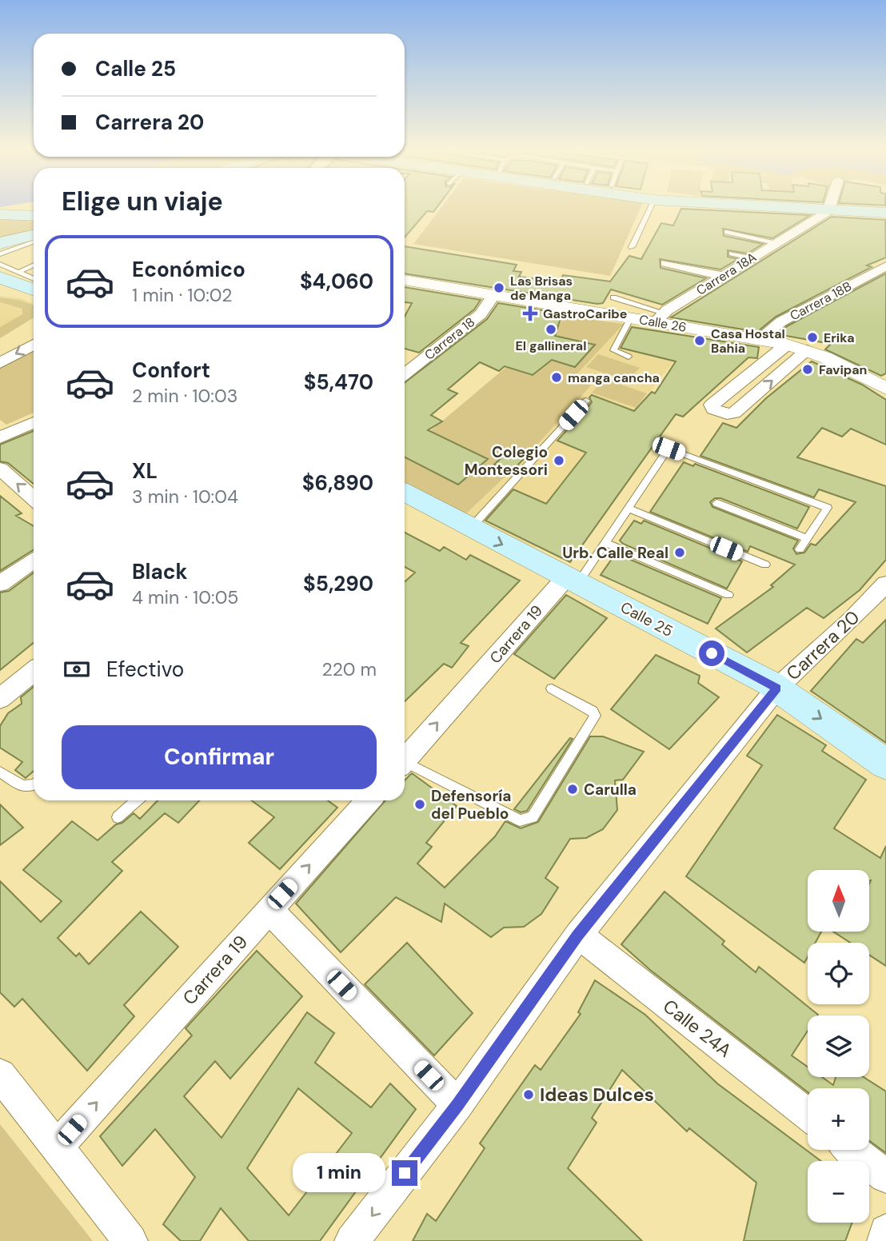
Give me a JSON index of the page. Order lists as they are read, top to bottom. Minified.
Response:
{"streets":{"main road":["Calle 25"],"street":["Carrera 18A","Carrera 18B","Calle 26","Carrera 18","Carrera 19","Carrera 20","Calle 24A"]},"crossings":[["Carrera 18A","Calle 26"],["Carrera 18B","Calle 26"],["Calle 26","Carrera 18"],["Calle 25","Carrera 19"],["Calle 25","Carrera 20"],["Carrera 20","Calle 24A"]],"one_way":["Calle 25","Carrera 19"],"places":{"other":["Las Brisas de Manga","El gallineral","Erika","Casa Hostal Bahia","Favipan","manga cancha","Colegio Montessori","Urb. Calle Real","Carulla","Defensoría del Pueblo","Ideas Dulces"],"health":["GastroCaribe"]},"north":"top","page":{"banner":["Calle 25","Carrera 20"],"heading":"Elige un viaje","list":[{"name":"Económico","note":"1 min · 10:02","value":"$4,060"},{"name":"Confort","note":"2 min · 10:03","value":"$5,470"},{"name":"XL","note":"3 min · 10:04","value":"$6,890"},{"name":"Black","note":"4 min · 10:05","value":"$5,290"}],"pay":["Efectivo","220 m"],"buttons":"Confirmar","map_buttons":["+","−"],"bubble":"1 min"}}
